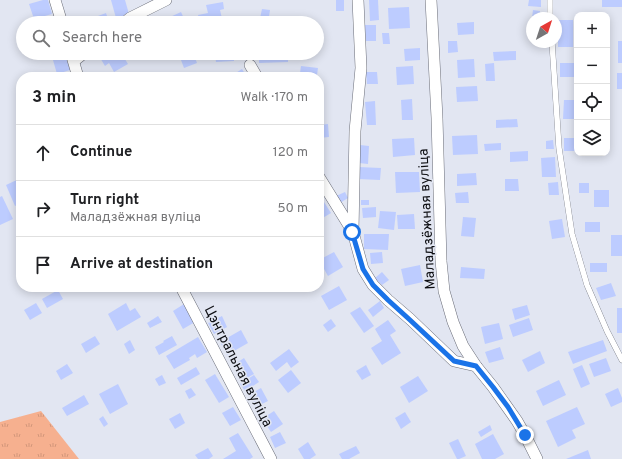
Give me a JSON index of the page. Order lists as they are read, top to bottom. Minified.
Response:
{"streets":{"street":["Маладзёжная вуліца","Цэнтральная вуліца"]},"north":"top right","page":{"map_buttons":["+","−"],"search":"Search here","heading":["3 min","Walk · 170 m"],"list":[["Continue","120 m"],["Turn right","Маладзёжная вуліца","50 m"],"Arrive at destination"]}}
